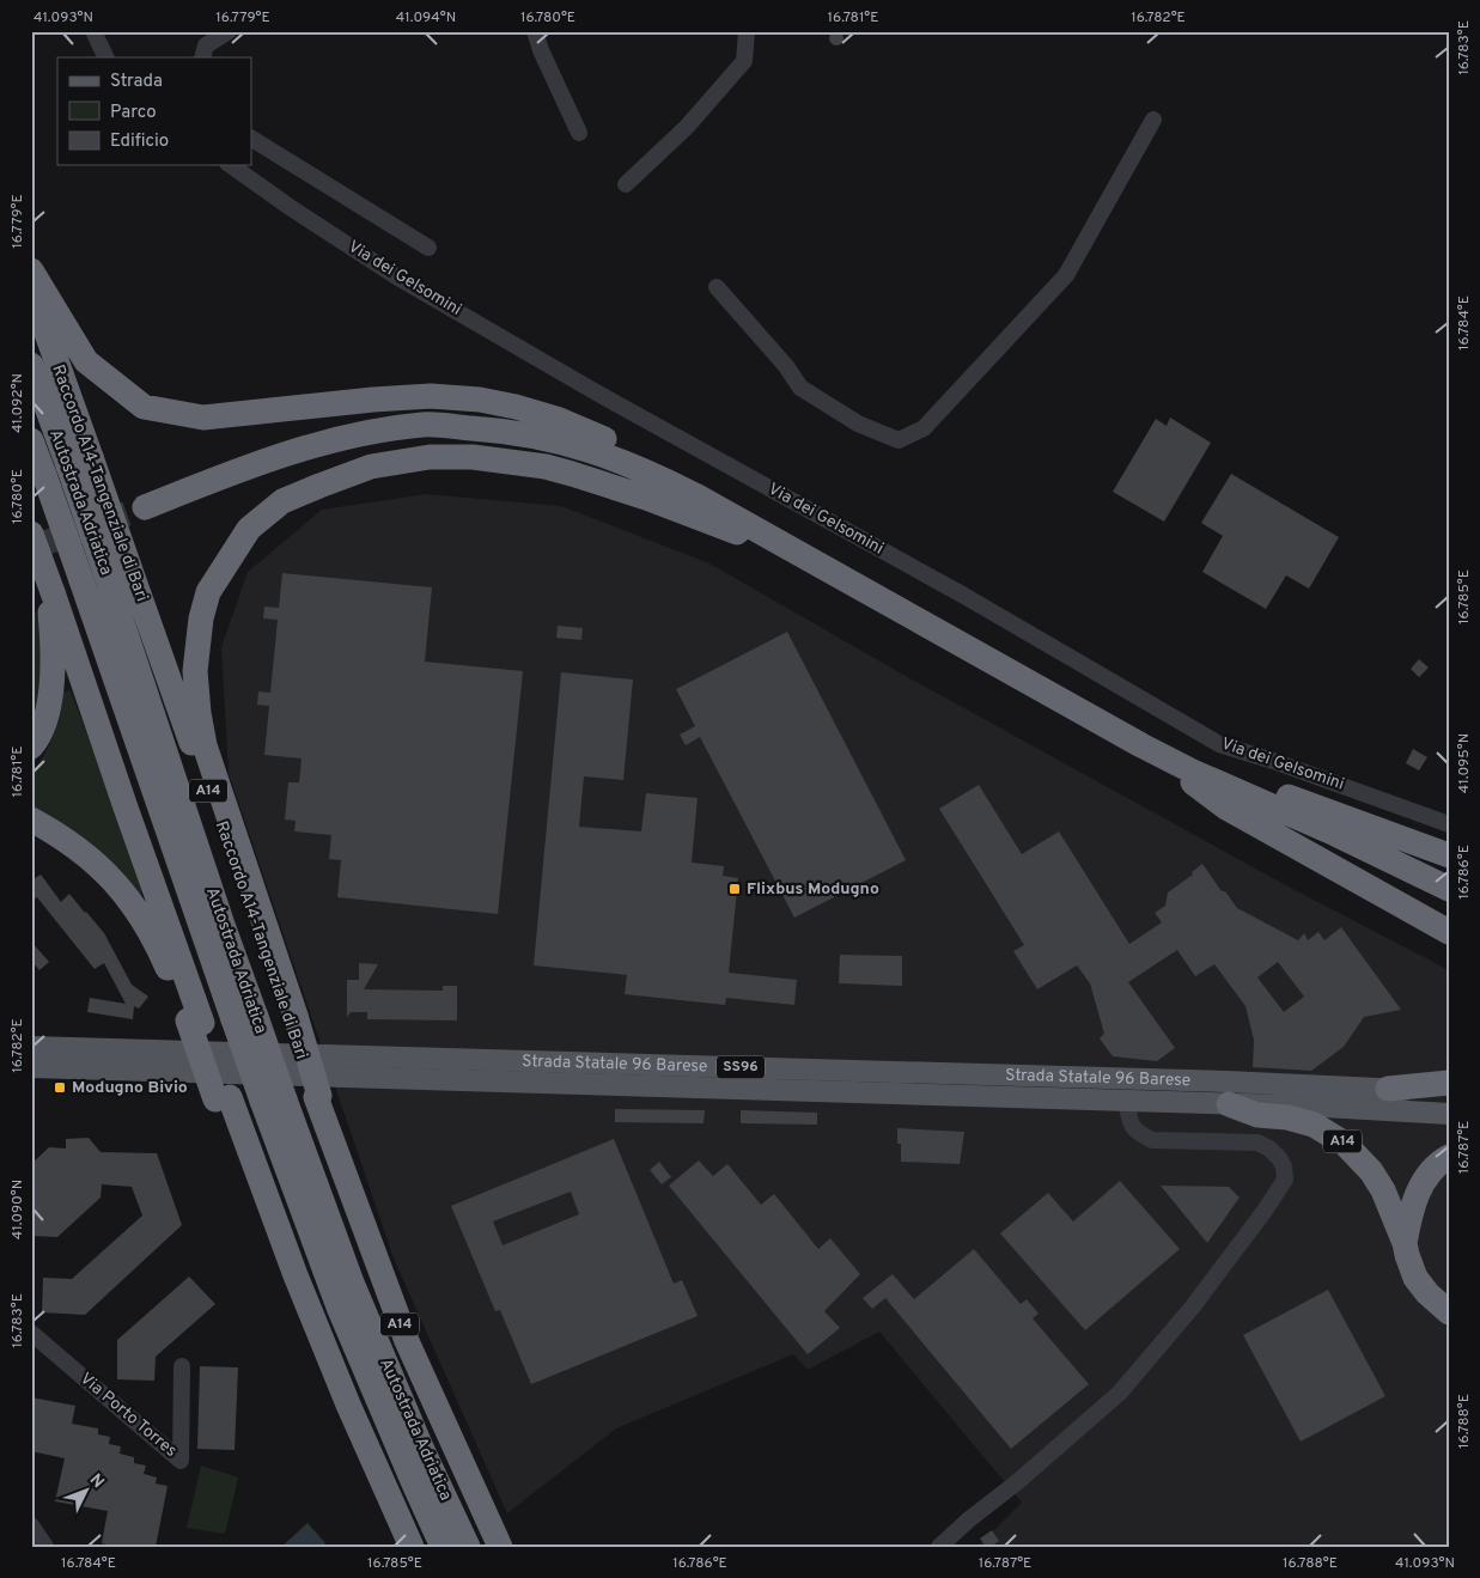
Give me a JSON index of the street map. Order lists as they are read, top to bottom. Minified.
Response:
{"streets":{"highway":["Raccordo A14-Tangenziale di Bari","Autostrada Adriatica","A14"],"main road":["Strada Statale 96 Barese","SS96"],"street":["Via dei Gelsomini","Via Porto Torres"]},"crossings":[["Raccordo A14-Tangenziale di Bari","Autostrada Adriatica"],["A14","Strada Statale 96 Barese"]],"places":{"transit":["Flixbus Modugno","Modugno Bivio"]},"legend":["Strada","Parco","Edificio"],"north":"top right","coordinates":["41.093°N","16.779°E","41.094°N","16.780°E","16.781°E","16.782°E","16.783°E","16.784°E","41.092°N","16.785°E","41.095°N","16.786°E","16.787°E","41.090°N","16.788°E"]}
